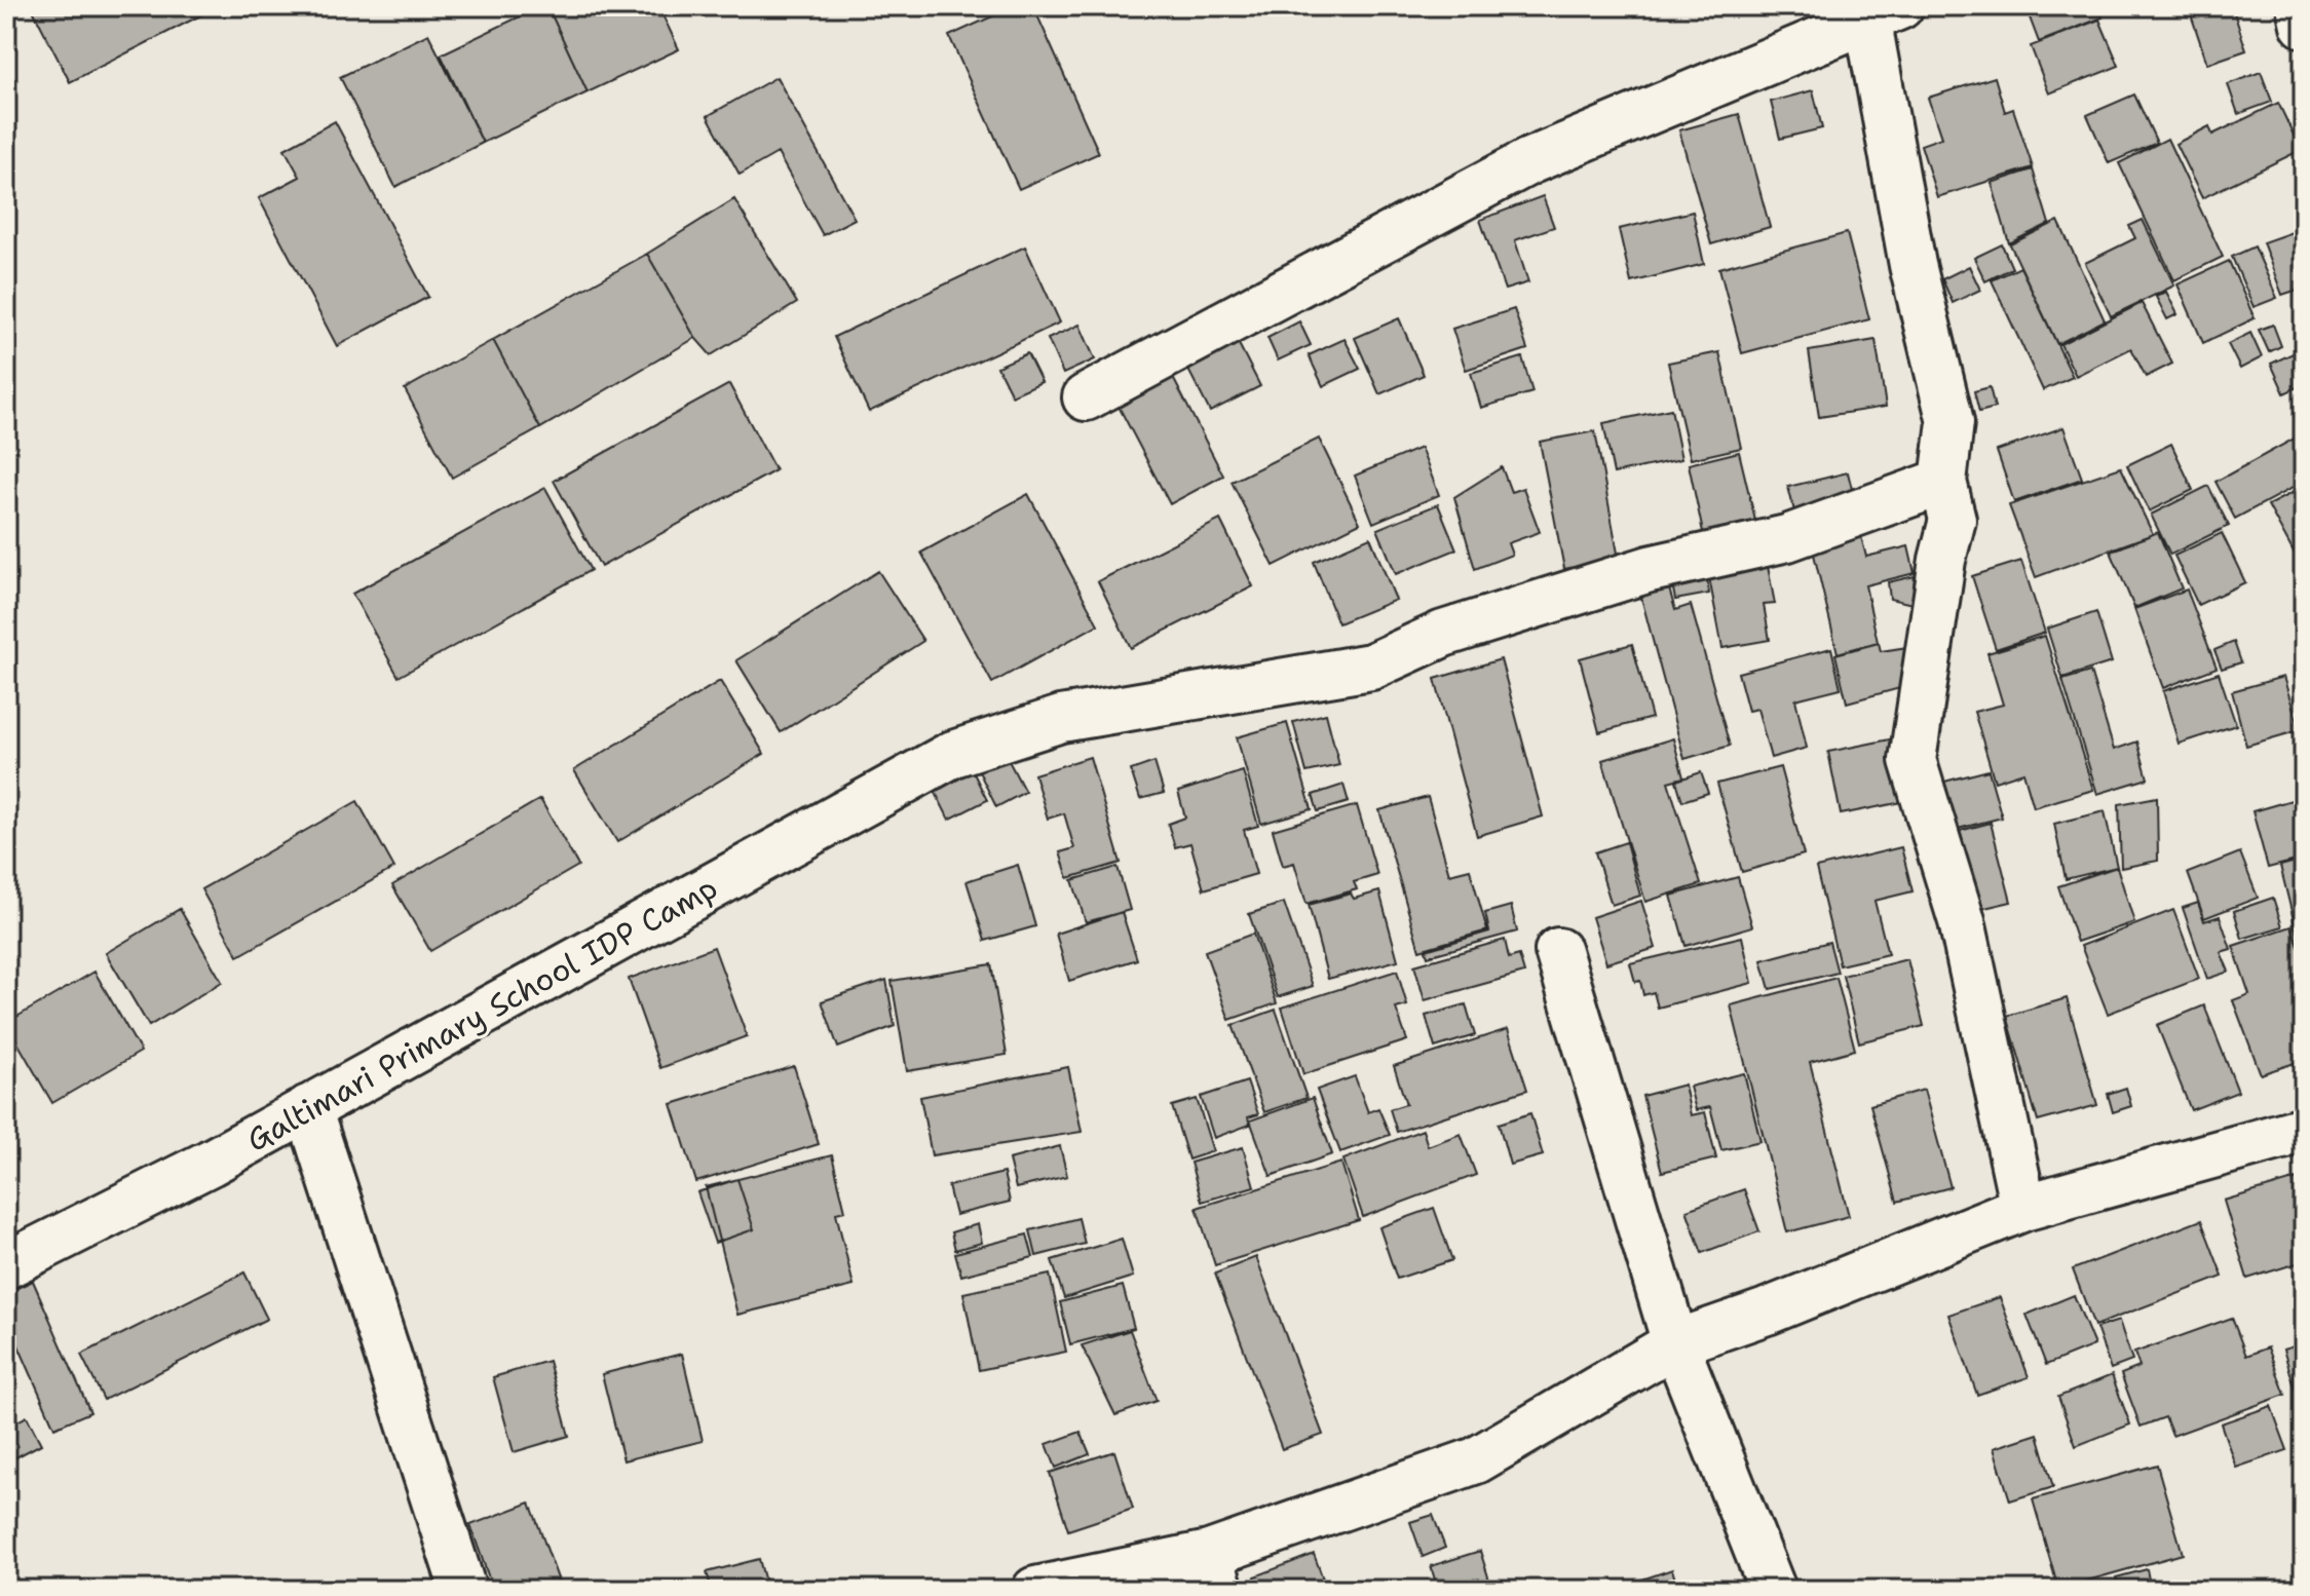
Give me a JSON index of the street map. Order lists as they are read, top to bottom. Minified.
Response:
{"streets":{"street":["Galtimari Primary School IDP Camp"]}}
